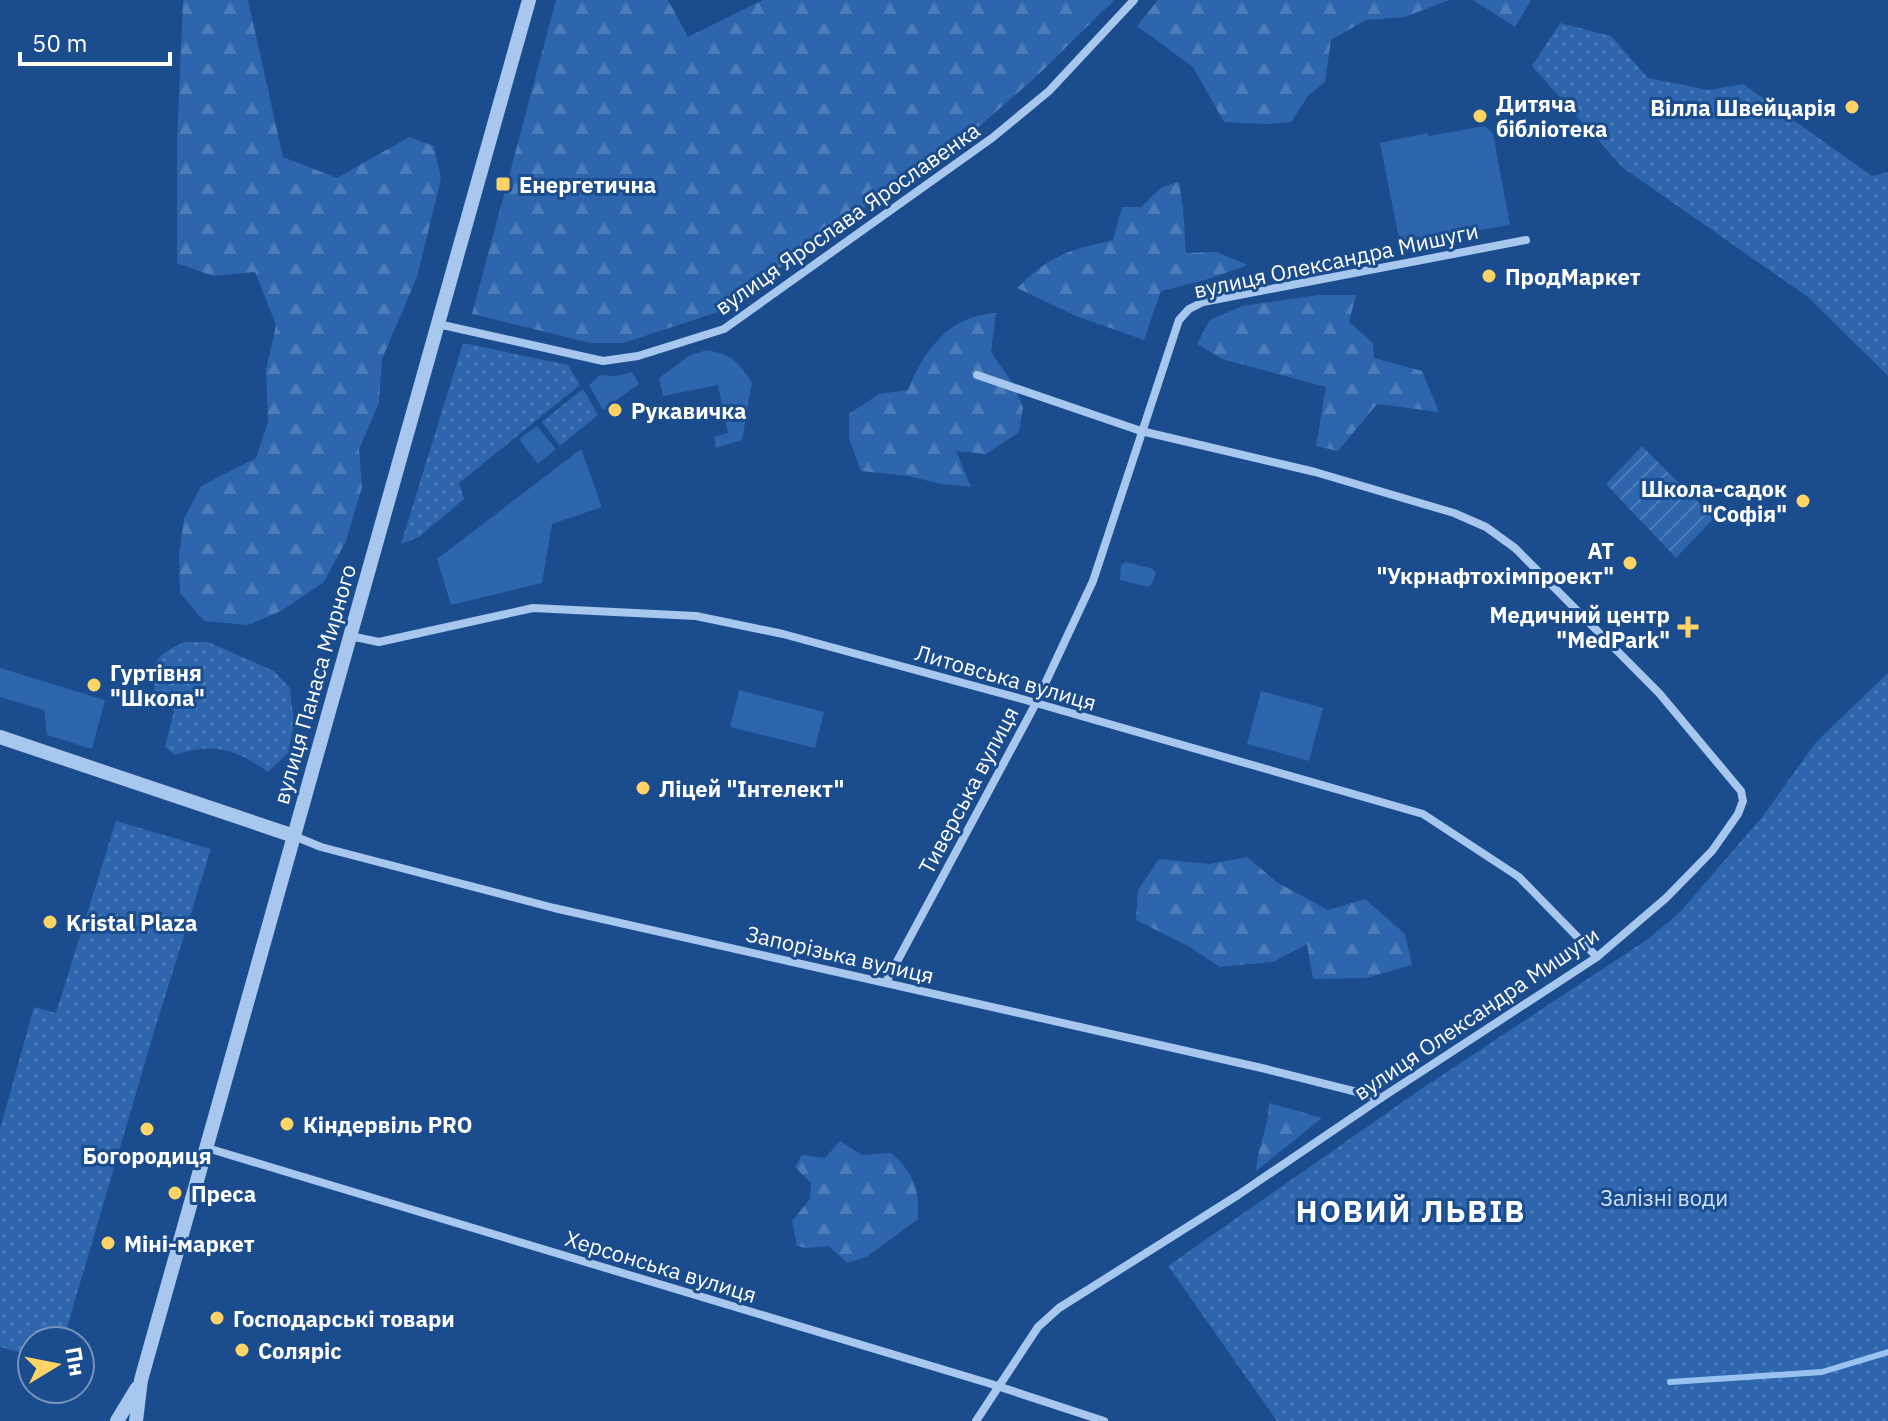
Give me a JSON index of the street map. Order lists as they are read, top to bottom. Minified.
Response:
{"streets":{"street":["вулиця Ярослава Ярославенка","вулиця Олександра Мишуги","Литовська вулиця","вулиця Панаса Мирного","Тиверська вулиця","Запорізька вулиця","Херсонська вулиця"]},"crossings":[["вулиця Ярослава Ярославенка","вулиця Панаса Мирного"],["вулиця Олександра Мишуги","Литовська вулиця"],["вулиця Олександра Мишуги","Тиверська вулиця"],["вулиця Олександра Мишуги","Запорізька вулиця"],["вулиця Олександра Мишуги","Херсонська вулиця"],["Литовська вулиця","вулиця Панаса Мирного"],["Литовська вулиця","Тиверська вулиця"],["вулиця Панаса Мирного","Запорізька вулиця"],["вулиця Панаса Мирного","Херсонська вулиця"],["Тиверська вулиця","Запорізька вулиця"]],"districts":["НОВИЙ ЛЬВІВ"],"parks":["Залізні води"],"places":{"other":["Вілла Швейцарія","Дитяча бібліотека","ПродМаркет","Рукавичка","Школа-садок \"Софія\"","АТ \"Укрнафтохімпроект\"","Гуртівня \"Школа\"","Ліцей \"Інтелект\"","Kristal Plaza","Кіндервіль PRO","Богородиця","Преса","Міні-маркет","Господарські товари","Соляріс"],"transit":["Енергетична"],"health":["Медичний центр \"MedPark\""]},"scale_bar":"50 m","north":"right"}
